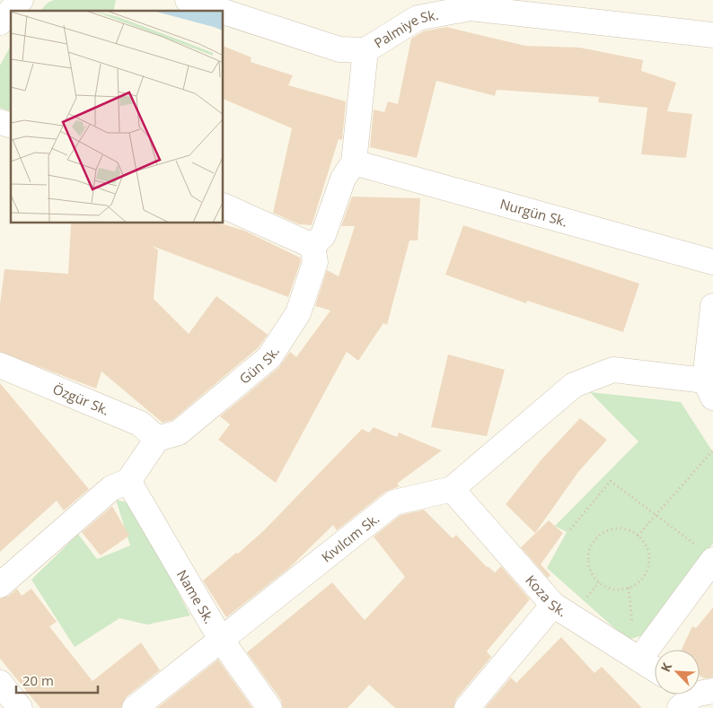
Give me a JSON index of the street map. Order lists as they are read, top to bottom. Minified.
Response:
{"streets":{"street":["Palmiye Sk.","Nurgün Sk.","Gün Sk.","Özgür Sk.","Kıvılcım Sk.","Koza Sk.","Name Sk."]},"crossings":[["Gün Sk.","Özgür Sk."],["Kıvılcım Sk.","Koza Sk."],["Kıvılcım Sk.","Name Sk."]],"scale_bar":"20 m","north":"top left"}
